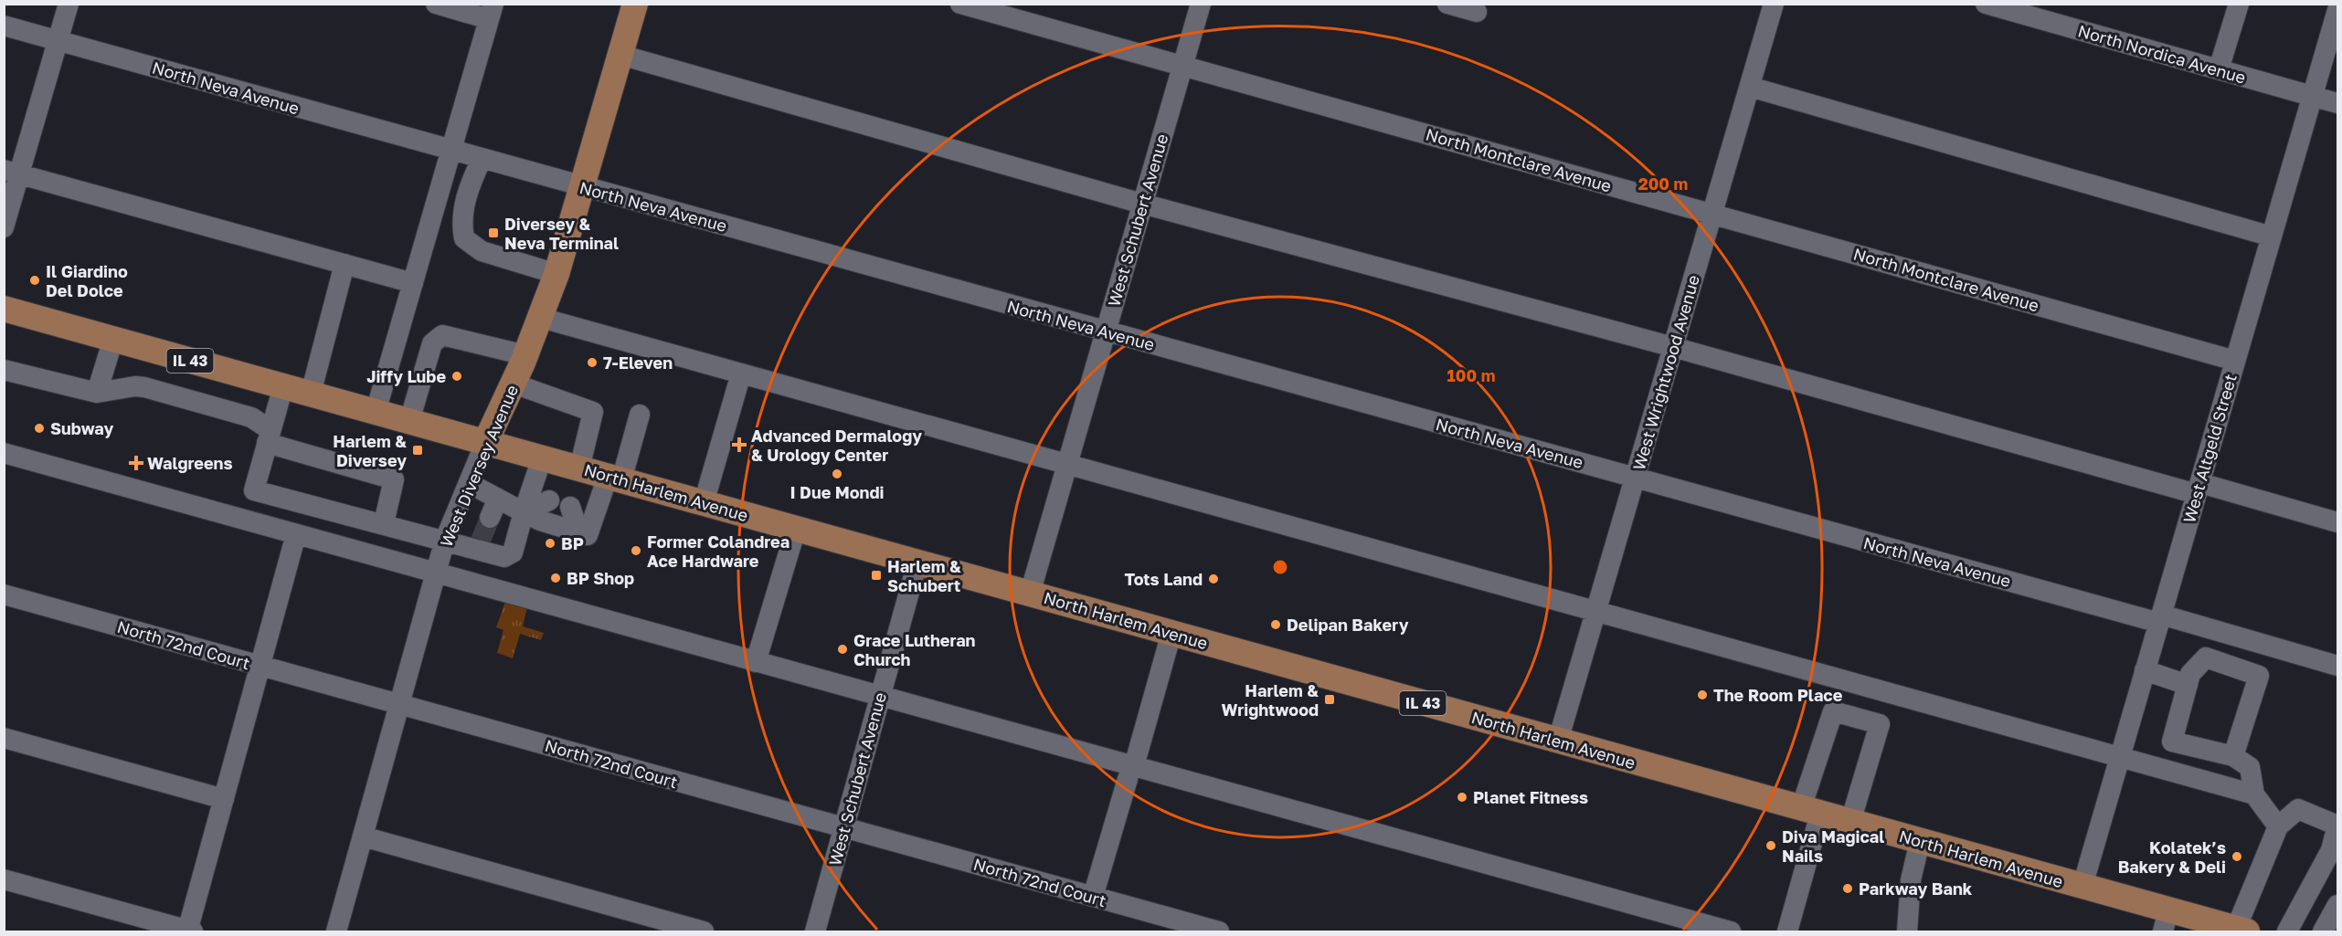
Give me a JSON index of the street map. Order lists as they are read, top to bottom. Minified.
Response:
{"streets":{"main road":["IL 43","West Diversey Avenue","North Harlem Avenue"],"street":["North Nordica Avenue","North Neva Avenue","North Montclare Avenue","West Schubert Avenue","West Wrightwood Avenue","West Altgeld Street","North 72nd Court"]},"crossings":[["North Nordica Avenue","West Altgeld Street"],["North Neva Avenue","West Schubert Avenue"],["North Neva Avenue","West Wrightwood Avenue"],["North Neva Avenue","West Altgeld Street"],["North Neva Avenue","West Diversey Avenue"],["North Montclare Avenue","West Schubert Avenue"],["North Montclare Avenue","West Wrightwood Avenue"],["North Montclare Avenue","West Altgeld Street"],["West Schubert Avenue","North Harlem Avenue"],["West Schubert Avenue","North 72nd Court"],["West Wrightwood Avenue","North Harlem Avenue"],["West Altgeld Street","North Harlem Avenue"],["West Diversey Avenue","North Harlem Avenue"],["West Diversey Avenue","North 72nd Court"]],"places":{"transit":["Diversey & Neva Terminal","Harlem & Diversey","Harlem & Schubert","Harlem & Wrightwood"],"other":["Il Giardino Del Dolce","7-Eleven","Jiffy Lube","Subway","I Due Mondi","BP","Former Colandrea Ace Hardware","BP Shop","Tots Land","Delipan Bakery","Grace Lutheran Church","The Room Place","Planet Fitness","Diva Magical Nails","Kolatek’s Bakery & Deli","Parkway Bank"],"health":["Advanced Dermalogy & Urology Center","Walgreens"]},"rings":["200 m","100 m"]}
